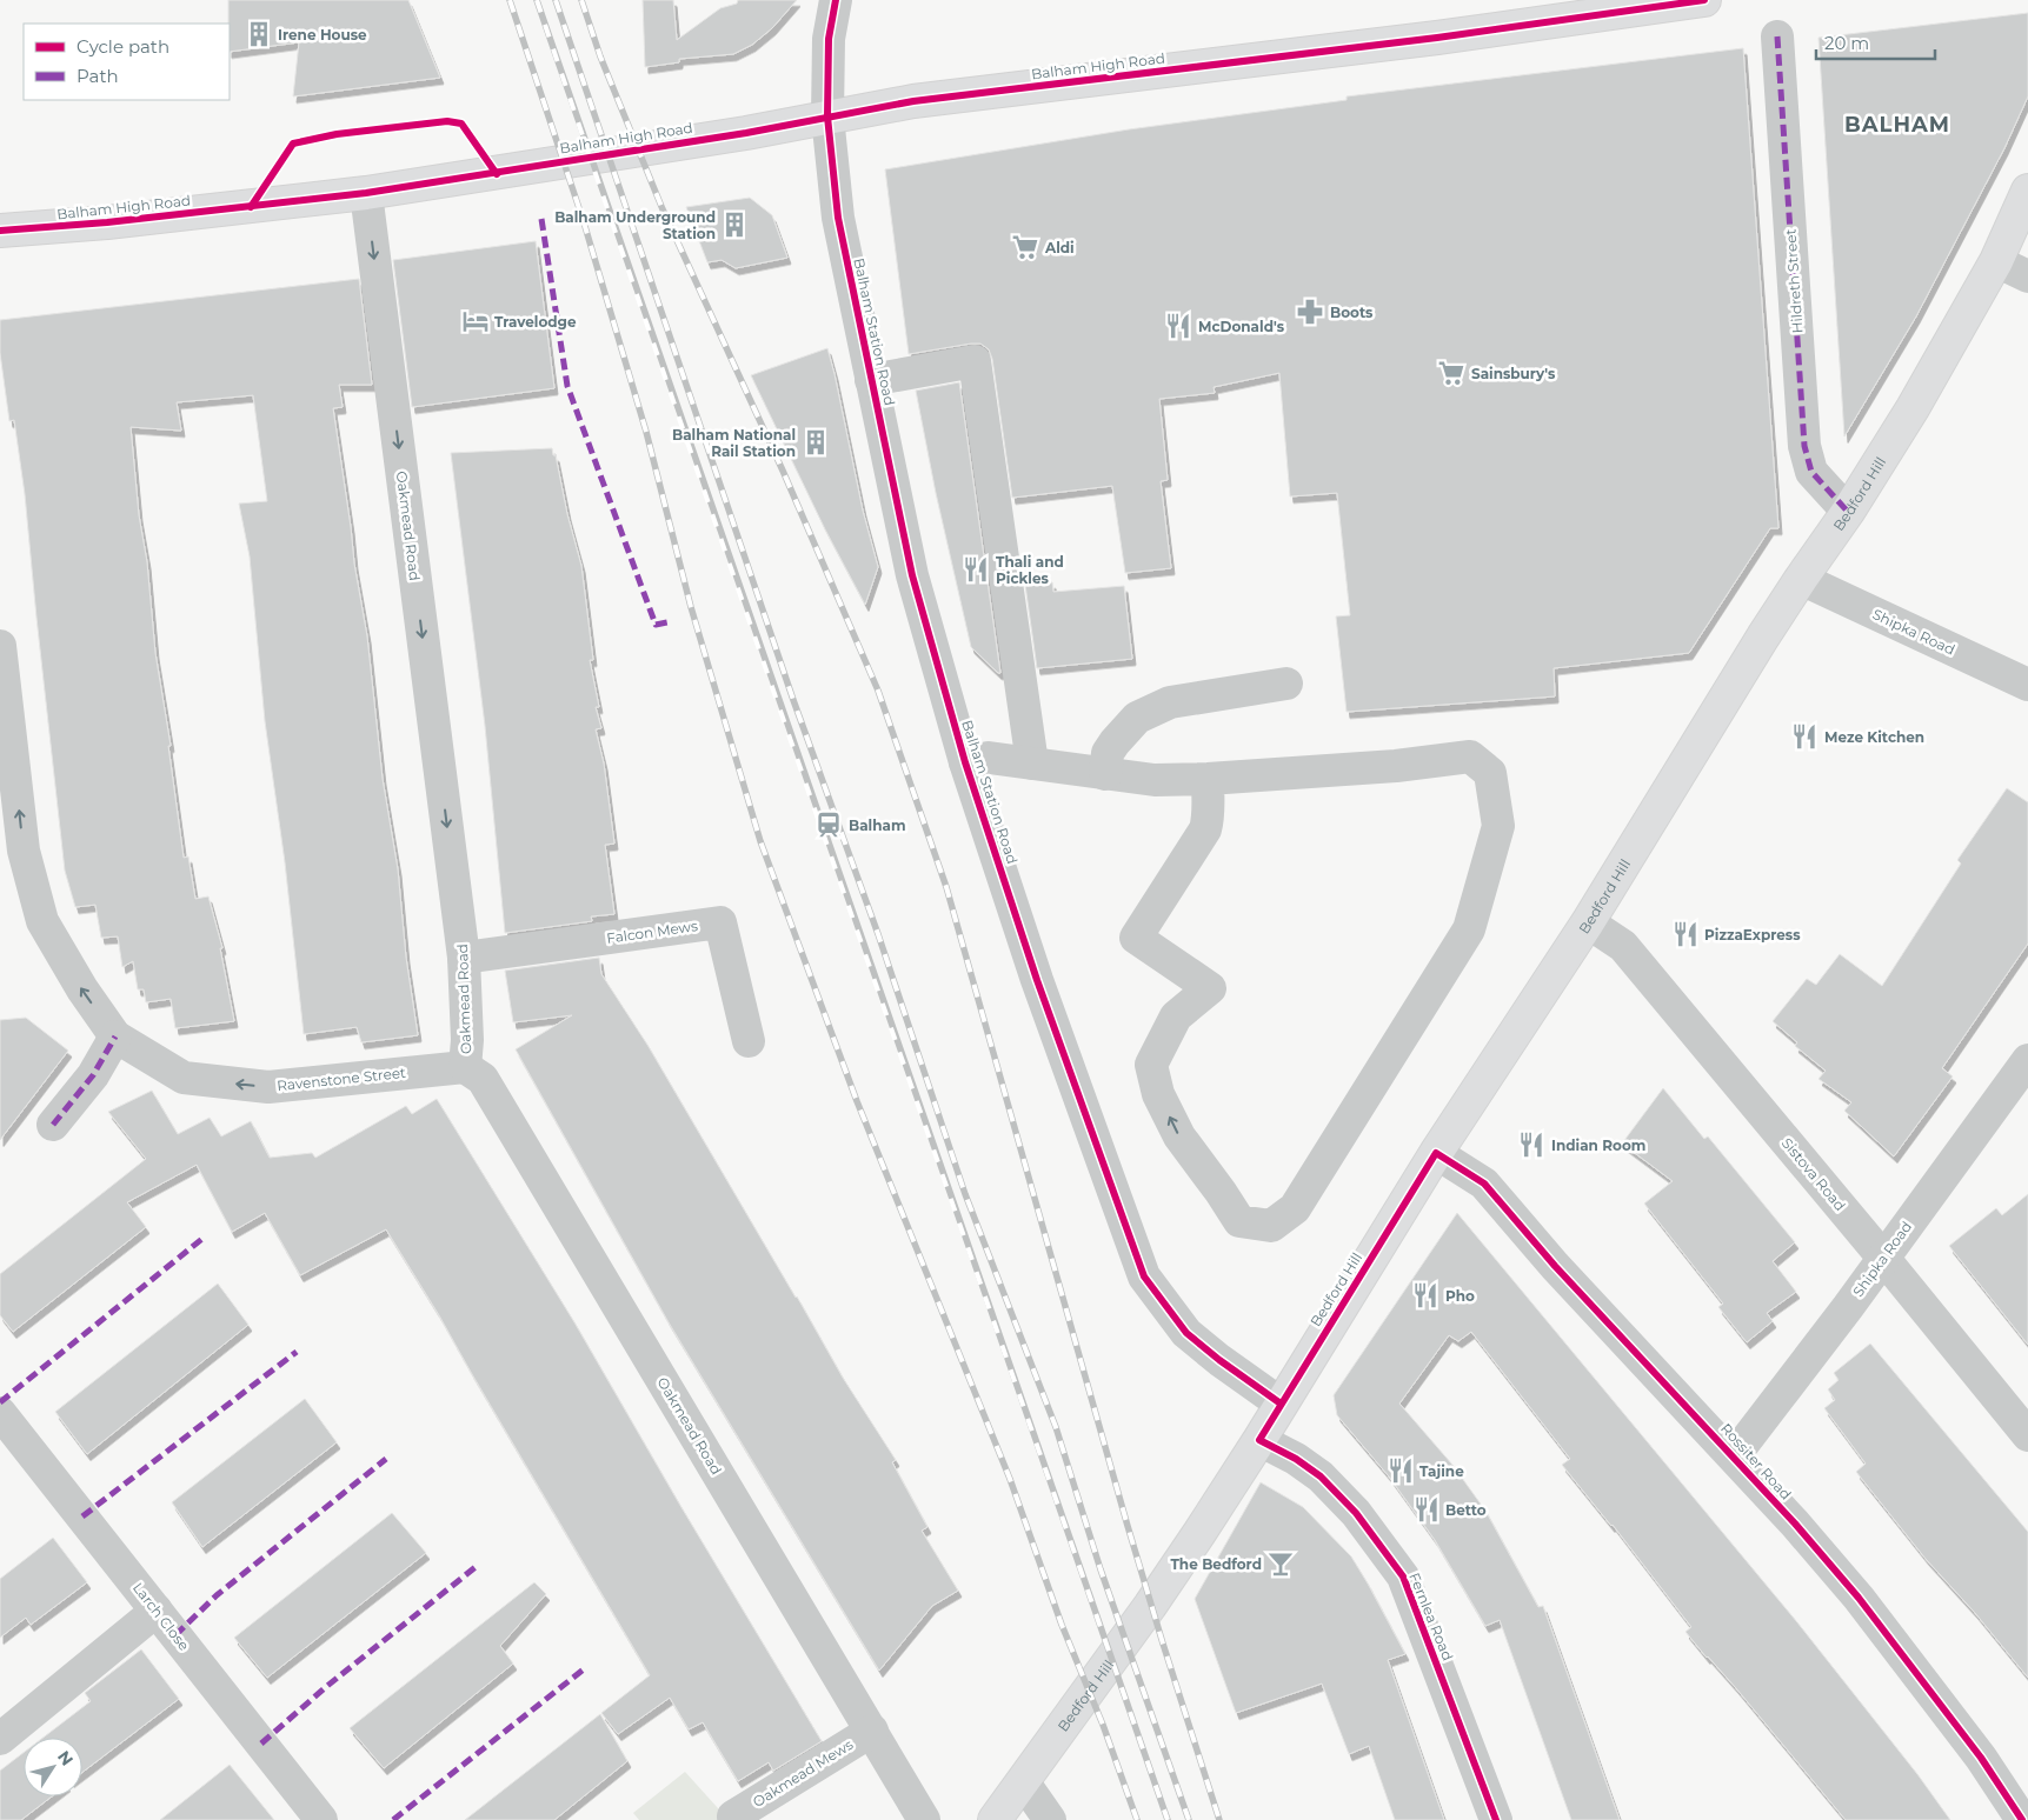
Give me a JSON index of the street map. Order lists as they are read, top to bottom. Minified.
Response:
{"streets":{"main road":["Balham High Road","Bedford Hill"],"street":["Hildreth Street","Balham Station Road","Oakmead Road","Shipka Road","Falcon Mews","Ravenstone Street","Sistova Road","Rossiter Road","Larch Close","Fernlea Road","Oakmead Mews"]},"crossings":[["Balham High Road","Balham Station Road"],["Balham High Road","Oakmead Road"],["Hildreth Street","Bedford Hill"],["Balham Station Road","Bedford Hill"],["Bedford Hill","Shipka Road"],["Bedford Hill","Sistova Road"],["Bedford Hill","Rossiter Road"],["Bedford Hill","Fernlea Road"],["Oakmead Road","Falcon Mews"],["Oakmead Road","Ravenstone Street"],["Oakmead Road","Oakmead Mews"],["Shipka Road","Sistova Road"],["Shipka Road","Rossiter Road"]],"one_way":["Oakmead Road","Ravenstone Street"],"districts":["BALHAM"],"places":{"building":["Irene House","Balham Underground Station","Balham National Rail Station"],"supermarket":["Aldi","Sainsbury's"],"pharmacy":["Boots"],"hotel":["Travelodge"],"restaurant":["McDonald's","Thali and Pickles","Meze Kitchen","PizzaExpress","Indian Room","Pho","Tajine","Betto"],"station":["Balham"],"bar":["The Bedford"]},"legend":["Cycle path","Path"],"scale_bar":"20 m","north":"top right"}
